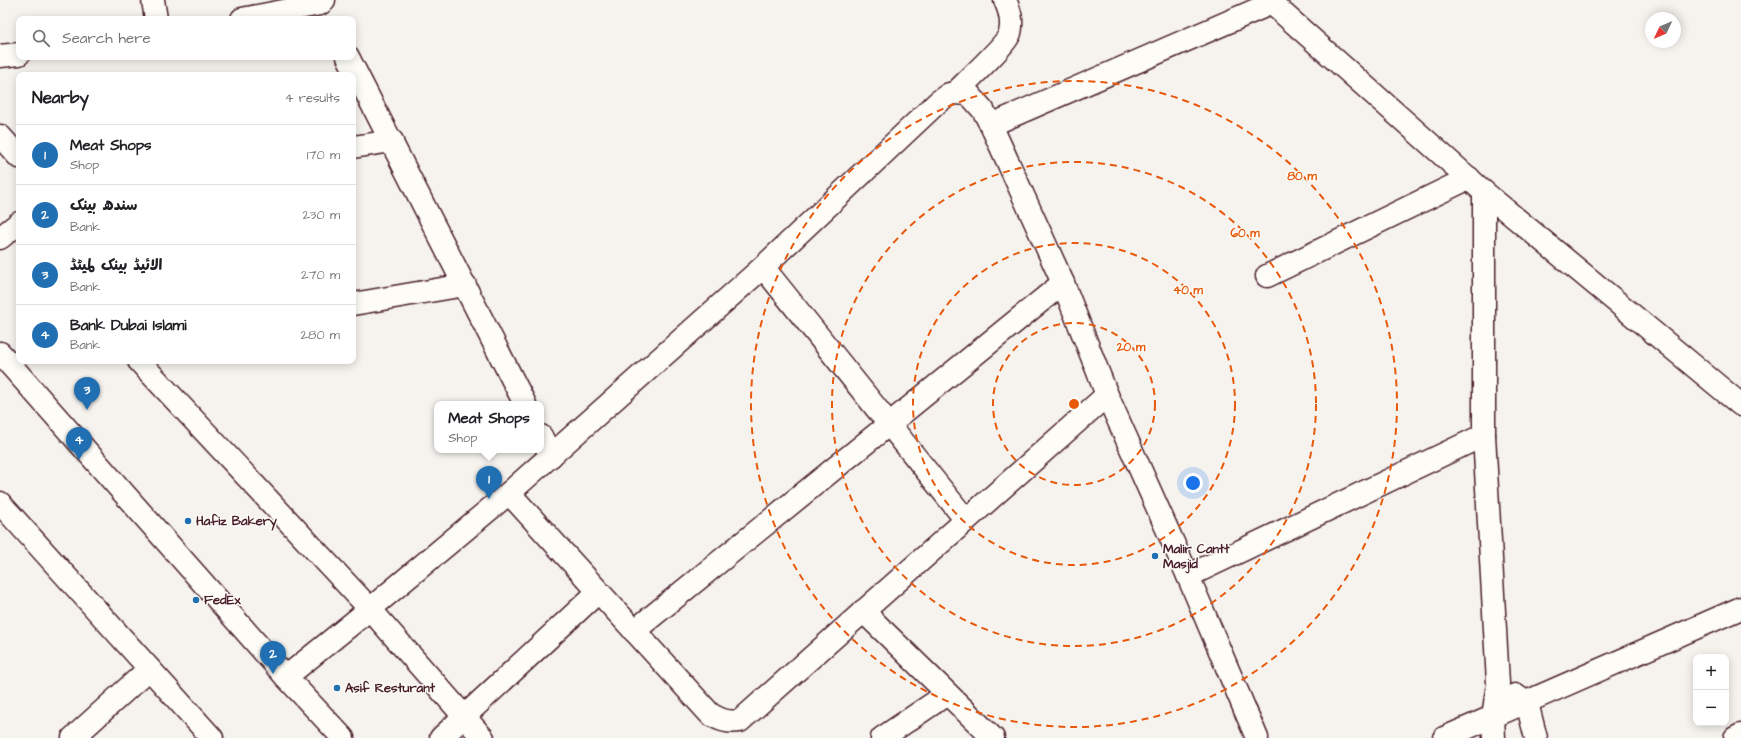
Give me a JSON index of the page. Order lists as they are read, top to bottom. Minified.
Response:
{"places":["Hafiz Bakery","Malir Cantt Masjid","FedEx","Asif Resturant"],"north":"bottom left","page":{"search":"Search here","heading":["Nearby","4 results"],"list":[{"mark":"1","name":"Meat Shops","note":"Shop","value":"170 m"},{"mark":"2","name":"سندھ بینک","note":"Bank","value":"230 m"},{"mark":"3","name":"الائیڈ بینک لمیٹڈ","note":"Bank","value":"270 m"},{"mark":"4","name":"Bank Dubai Islami","note":"Bank","value":"280 m"}],"pins":["3","4","1","2"],"popup":["Meat Shops","Shop"],"map_buttons":["+","−"]},"rings":["80 m","60 m","40 m","20 m"]}
